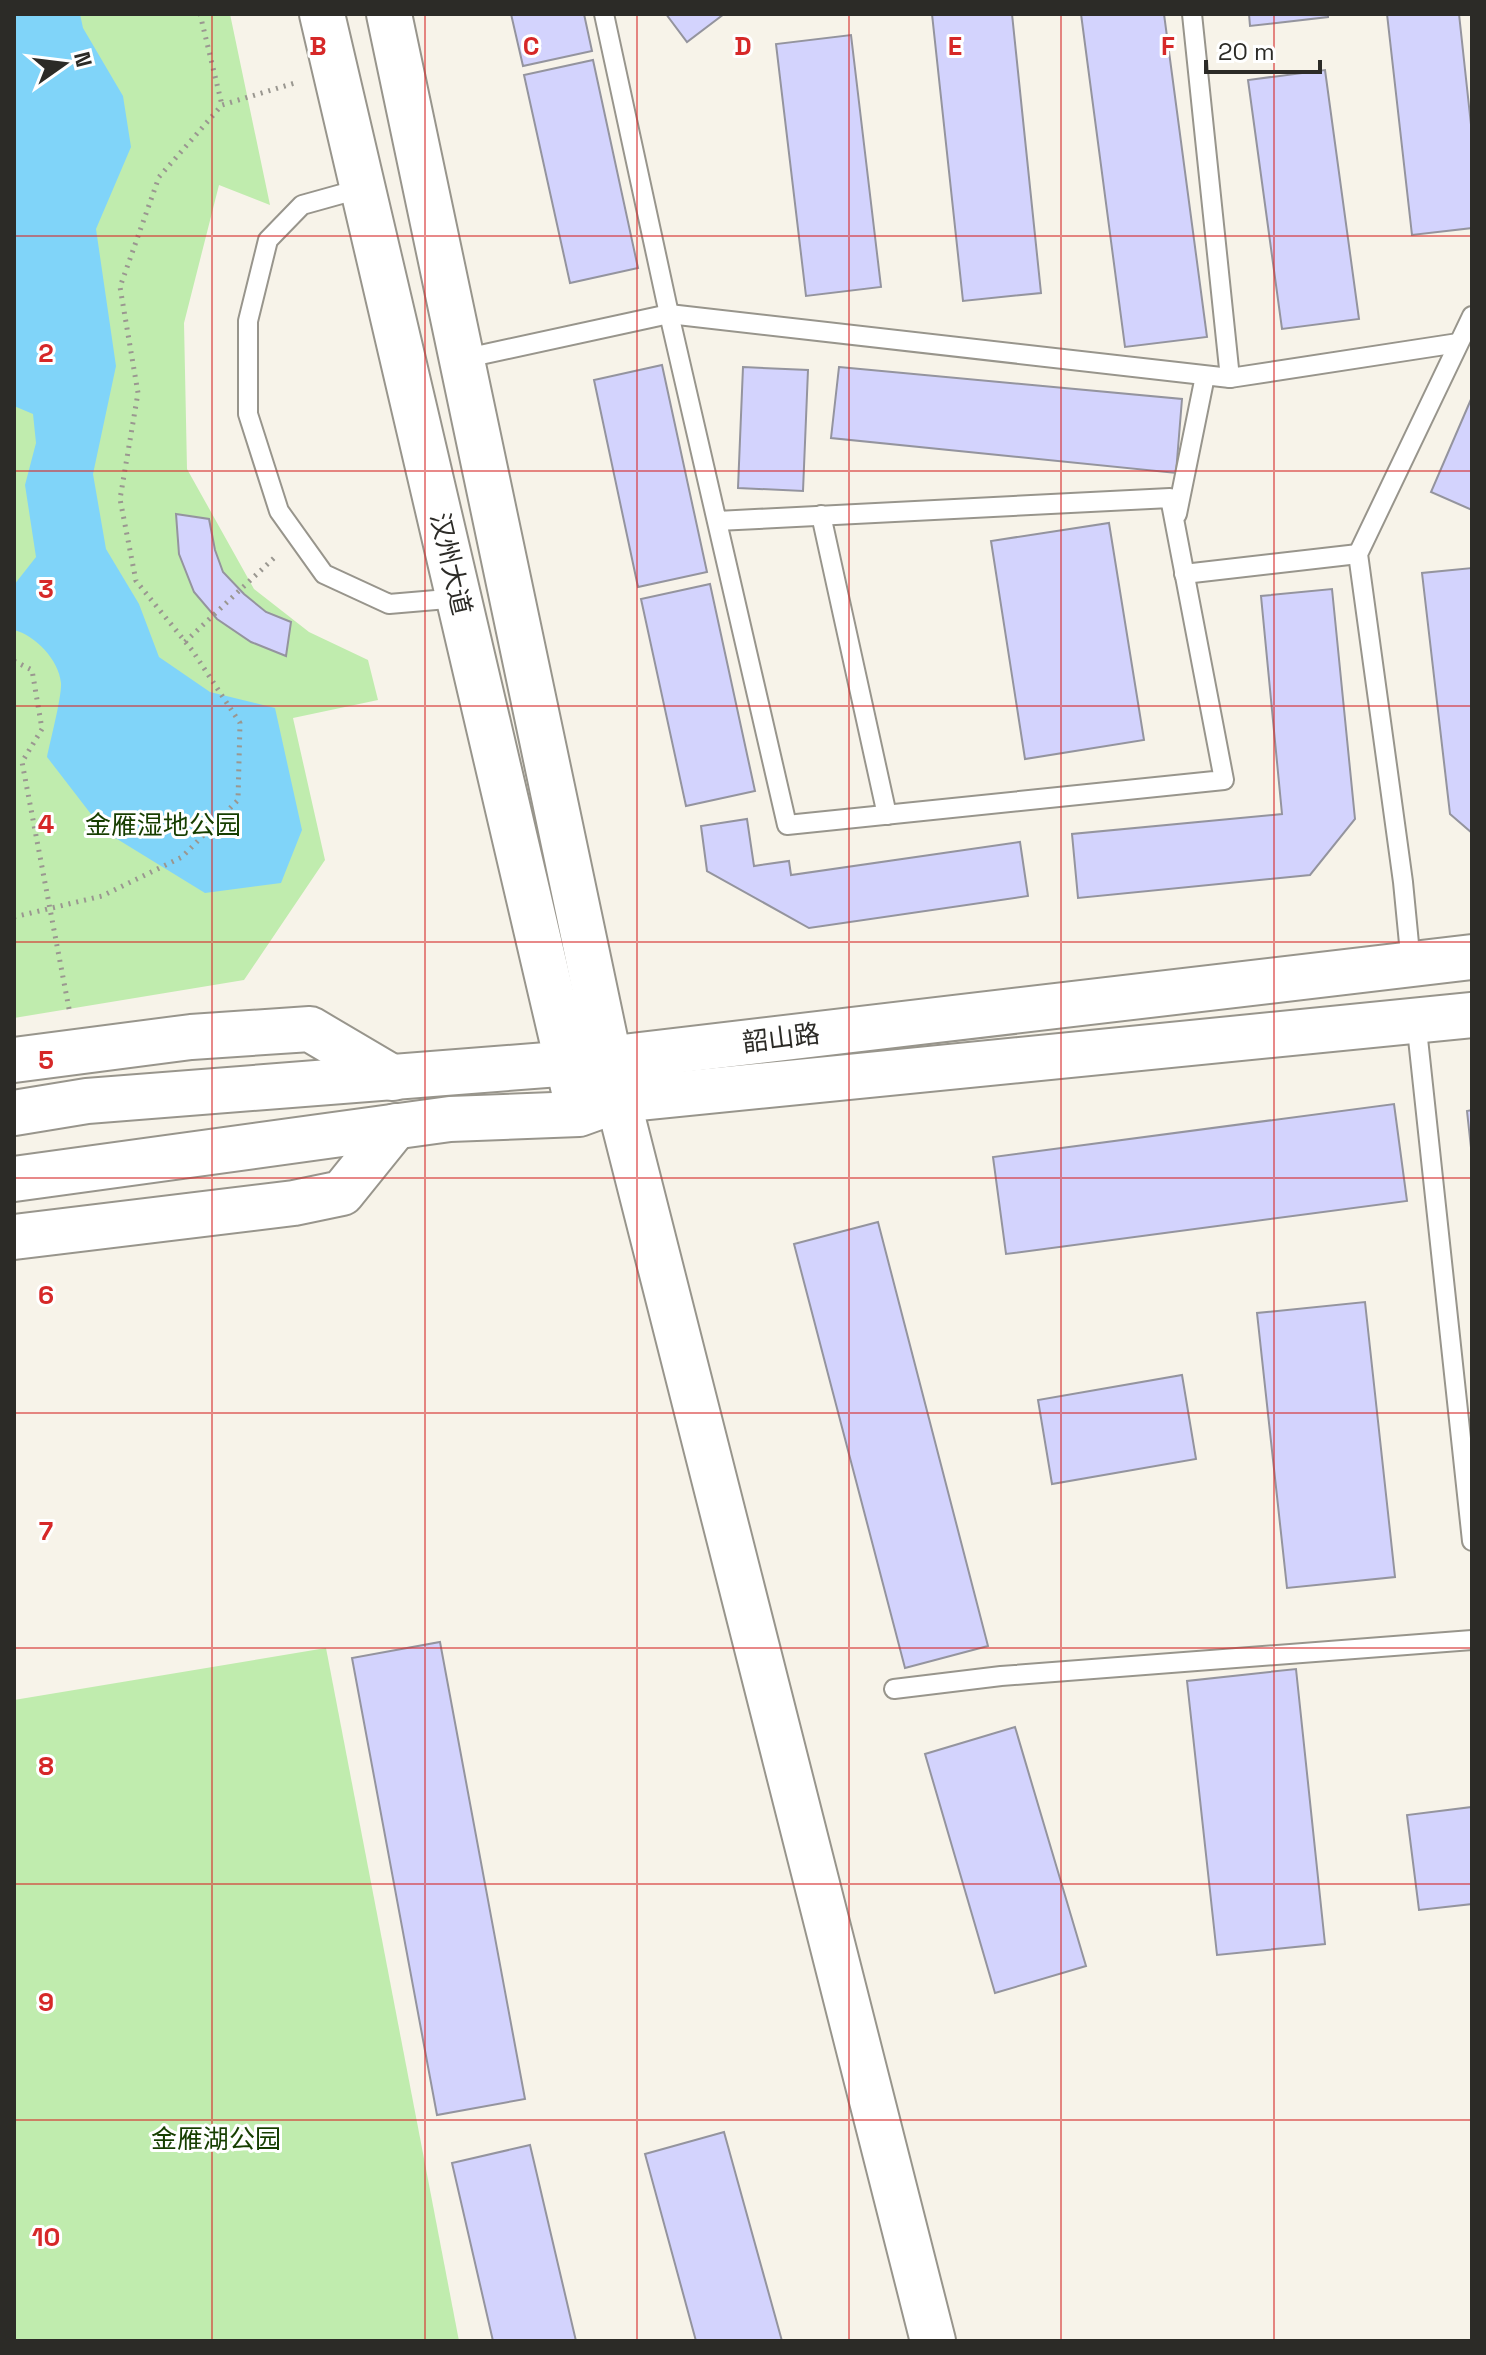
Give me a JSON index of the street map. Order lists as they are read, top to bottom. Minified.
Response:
{"streets":{"main road":["汉州大道","韶山路"]},"crossings":[["汉州大道","韶山路"]],"parks":["金雁湿地公园","金雁湖公园"],"scale_bar":"20 m","north":"right","grid":{"columns":["B","C","D","E","F"],"rows":["2","3","4","5","6","7","8","9","10"]}}
